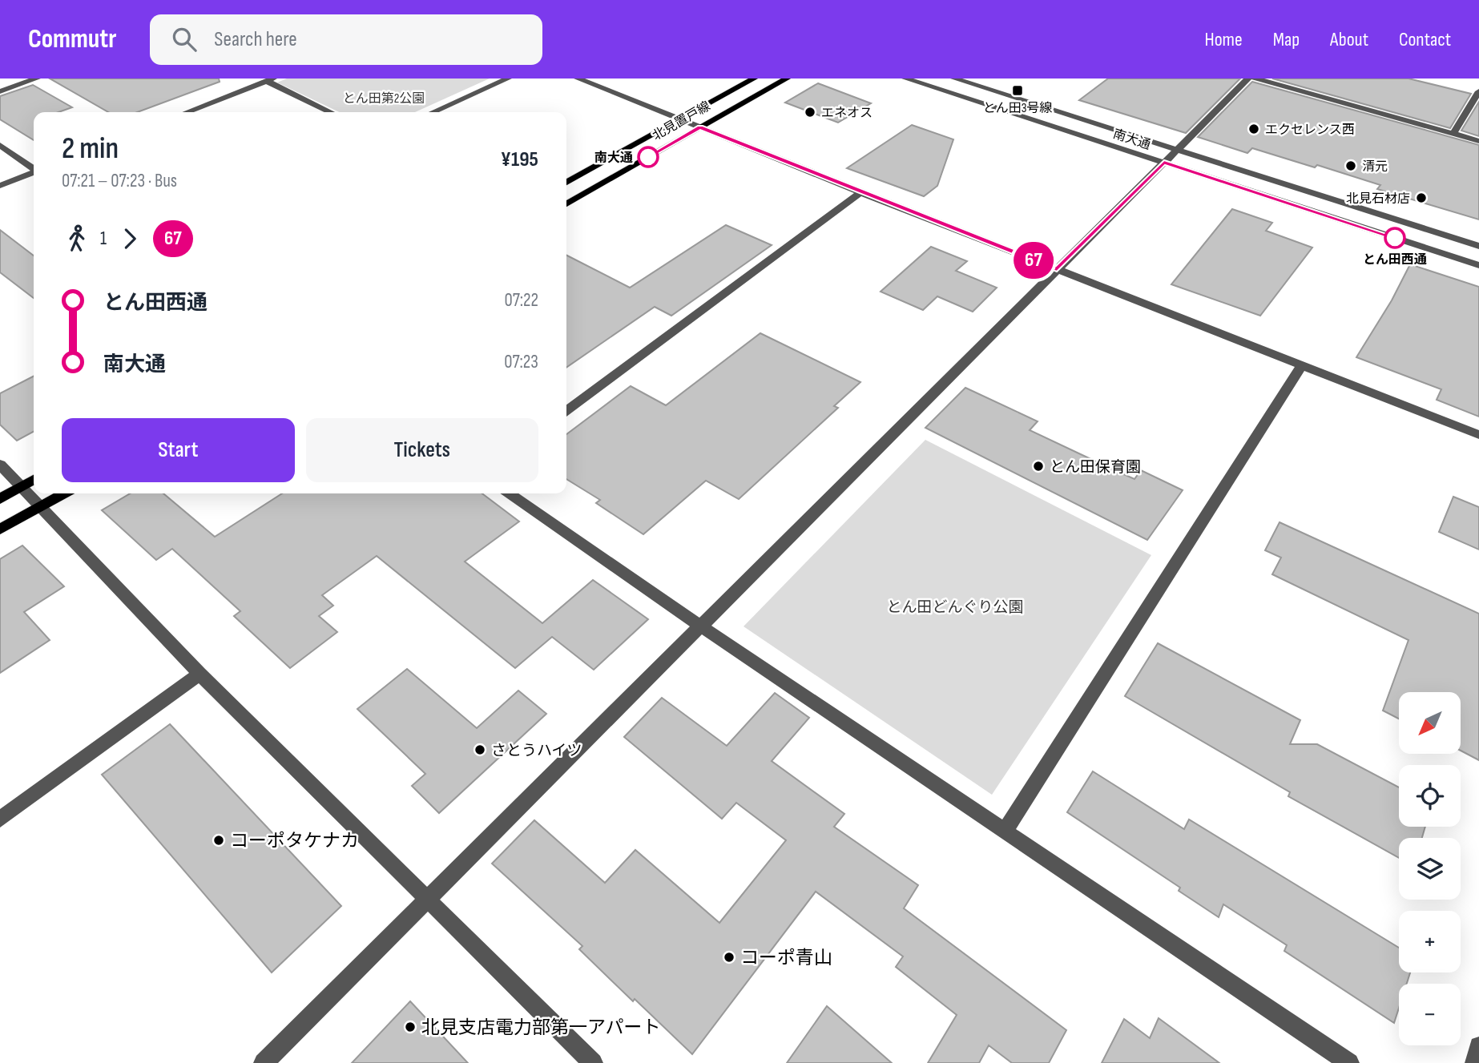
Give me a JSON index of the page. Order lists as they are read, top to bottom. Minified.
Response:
{"streets":{"main road":["北見置戸線"],"street":["南大通"]},"parks":["とん田第2公園","とん田どんぐり公園"],"places":{"transit":["とん田3号線"],"other":["エネオス","エクセレンス西","南大通","清元","北見石材店","とん田西通","とん田保育園","さとうハイツ","コーポタケナカ","コーポ青山","北見支店電力部第一アパート"]},"lines":["bus line 67"],"north":"bottom left","page":{"header":"Commutr","search":"Search here","nav":["Home","Map","About","Contact"],"on_map":"67","heading":["2 min","07:21 – 07:23 · Bus","¥195"],"legs":["1","67"],"list":[{"name":"とん田西通","value":"07:22"},{"name":"南大通","value":"07:23"}],"buttons":["Start","Tickets"],"map_buttons":["+","−"]}}
